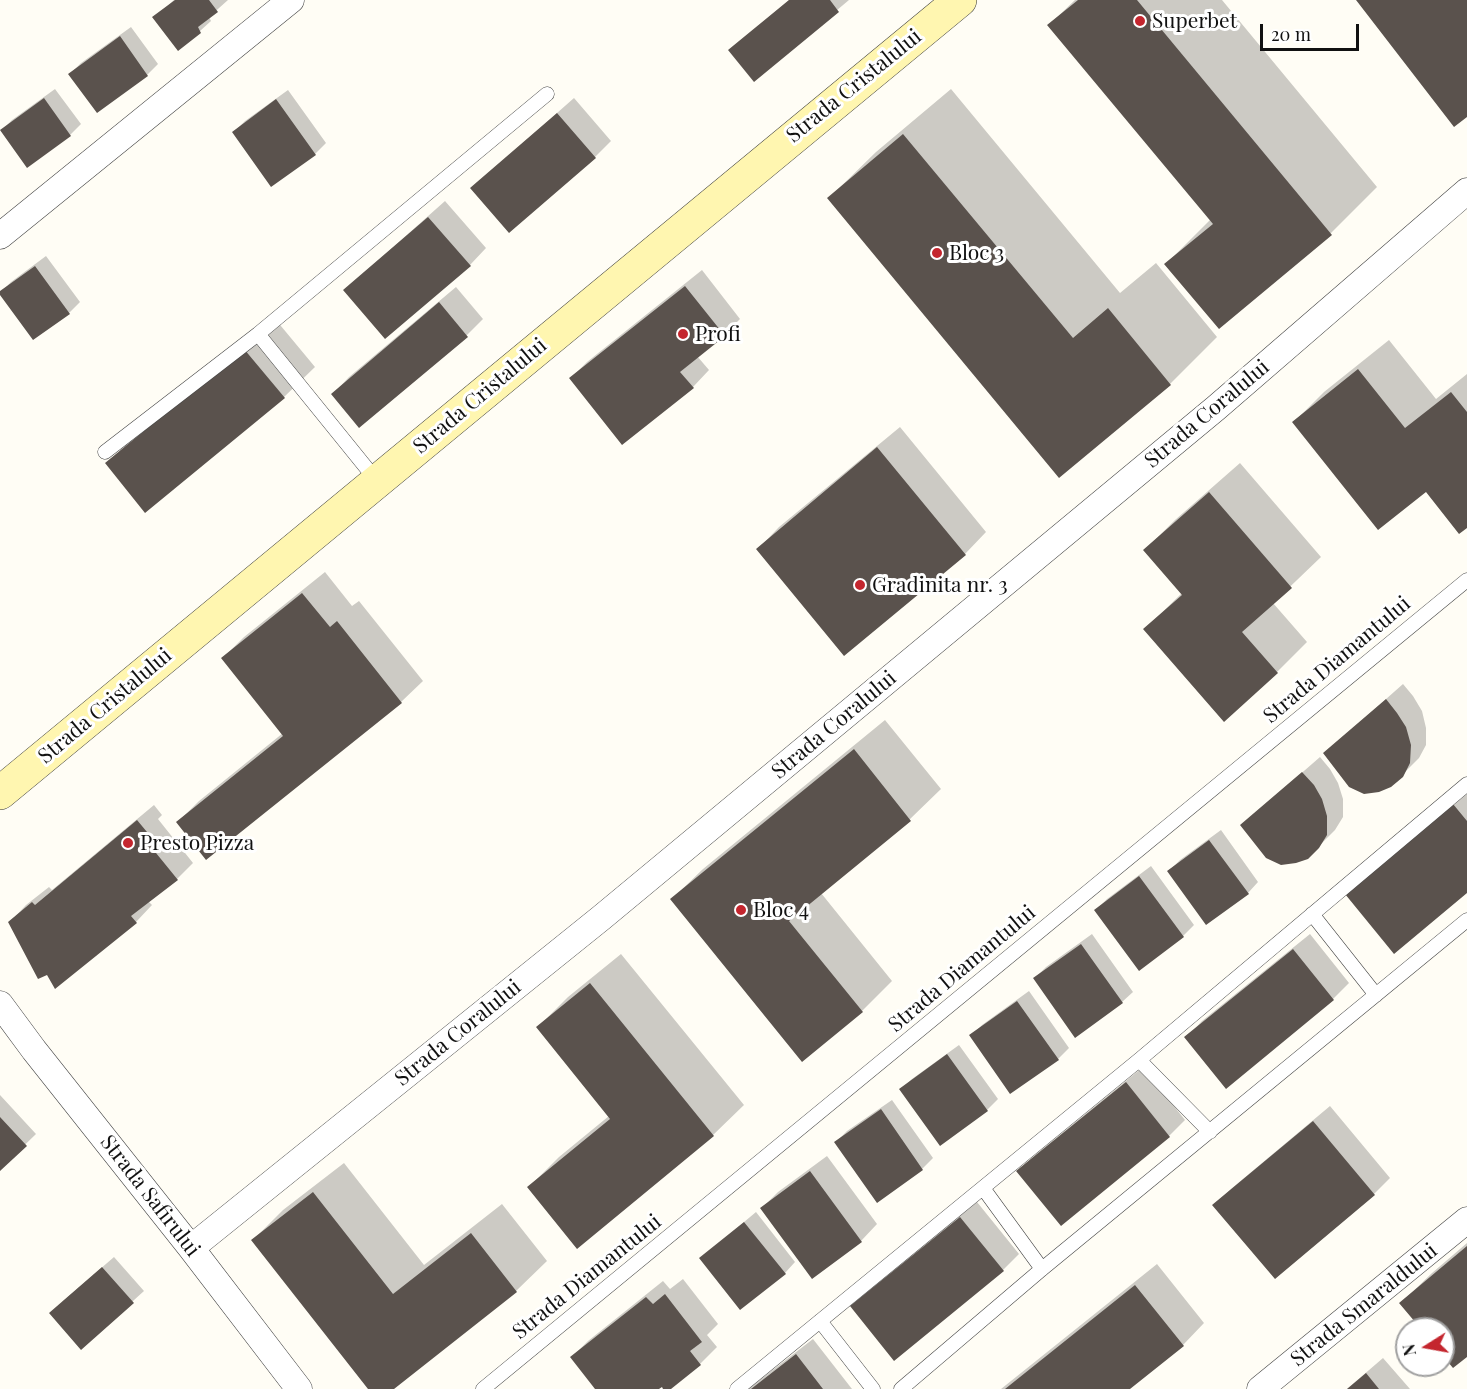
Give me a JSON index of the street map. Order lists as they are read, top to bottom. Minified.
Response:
{"streets":{"street":["Strada Cristalului","Strada Coralului","Strada Safirului","Strada Smaraldului"],"lane":["Strada Diamantului"]},"crossings":[["Strada Coralului","Strada Safirului"]],"places":["Superbet","Bloc 3","Profi","Gradinita nr. 3","Presto Pizza","Bloc 4"],"scale_bar":"20 m","north":"left"}
